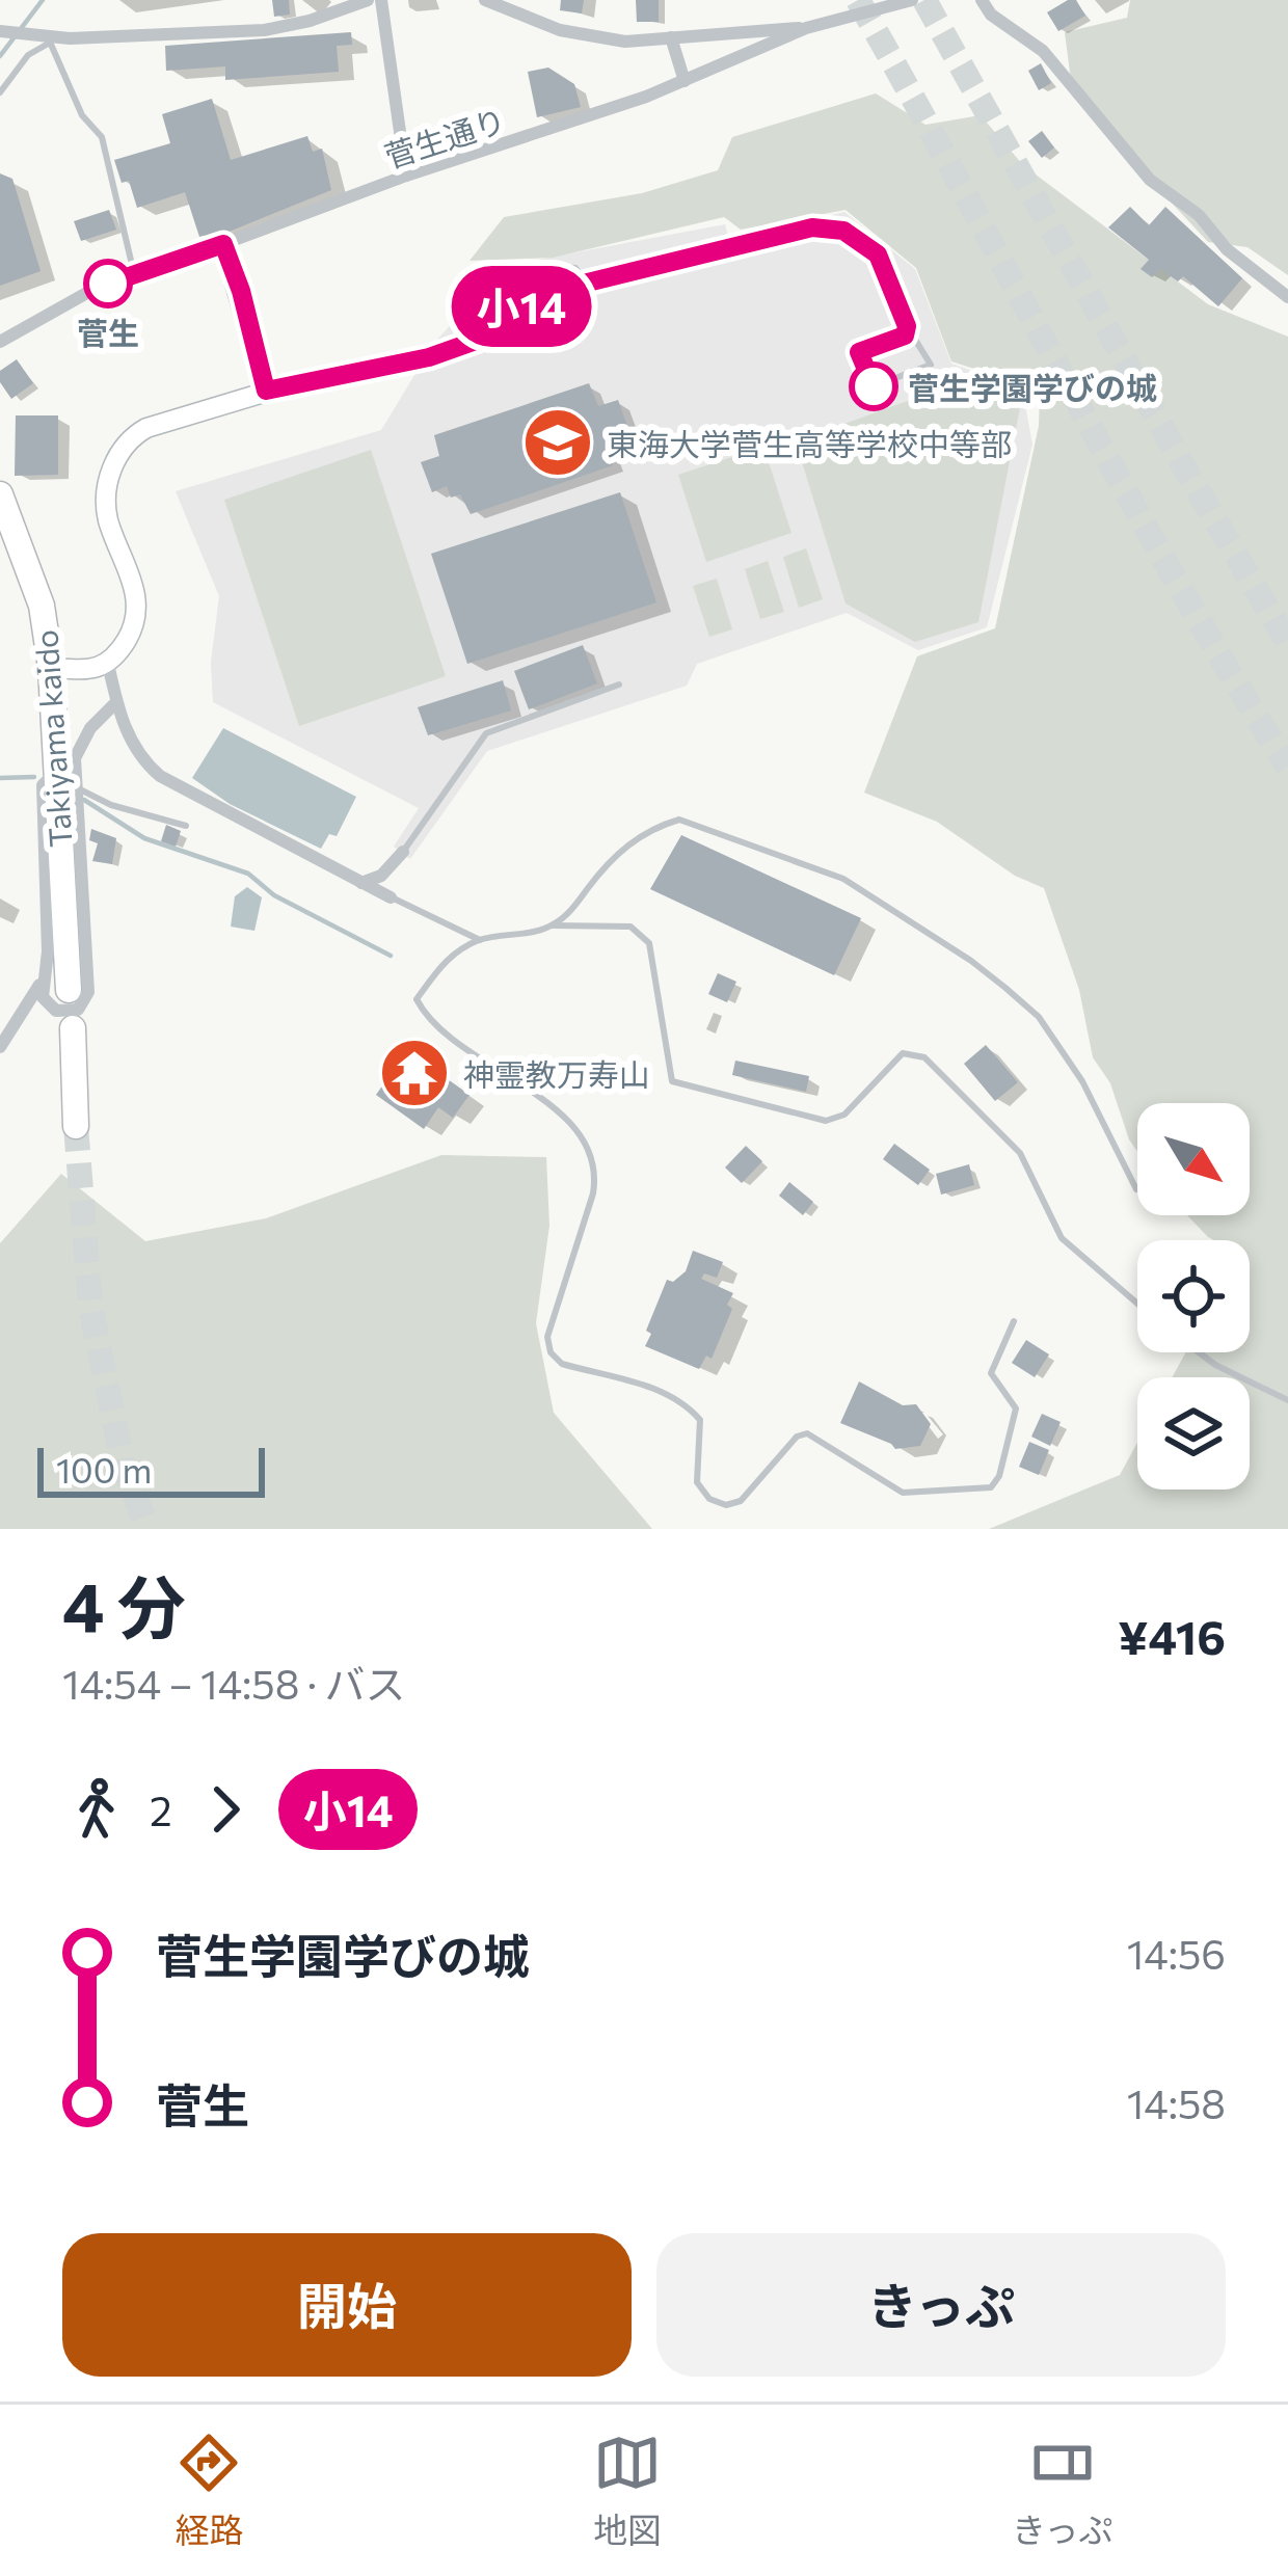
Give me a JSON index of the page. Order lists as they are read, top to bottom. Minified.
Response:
{"streets":{"highway":["Takiyama kaido"],"street":["菅生通り"]},"places":{"other":["菅生","菅生学園学びの城"],"school or university":["東海大学菅生高等学校中等部"],"temple":["神霊教万寿山"]},"lines":["bus line 小14"],"scale_bar":"100 m","north":"bottom right","page":{"on_map":"小14","scale":"100 m","heading":["4 分","14:54 – 14:58 · バス","¥416"],"legs":["2","小14"],"list":[{"name":"菅生学園学びの城","value":"14:56"},{"name":"菅生","value":"14:58"}],"buttons":["開始","きっぷ"],"tabs":["経路","地図","きっぷ"]}}
